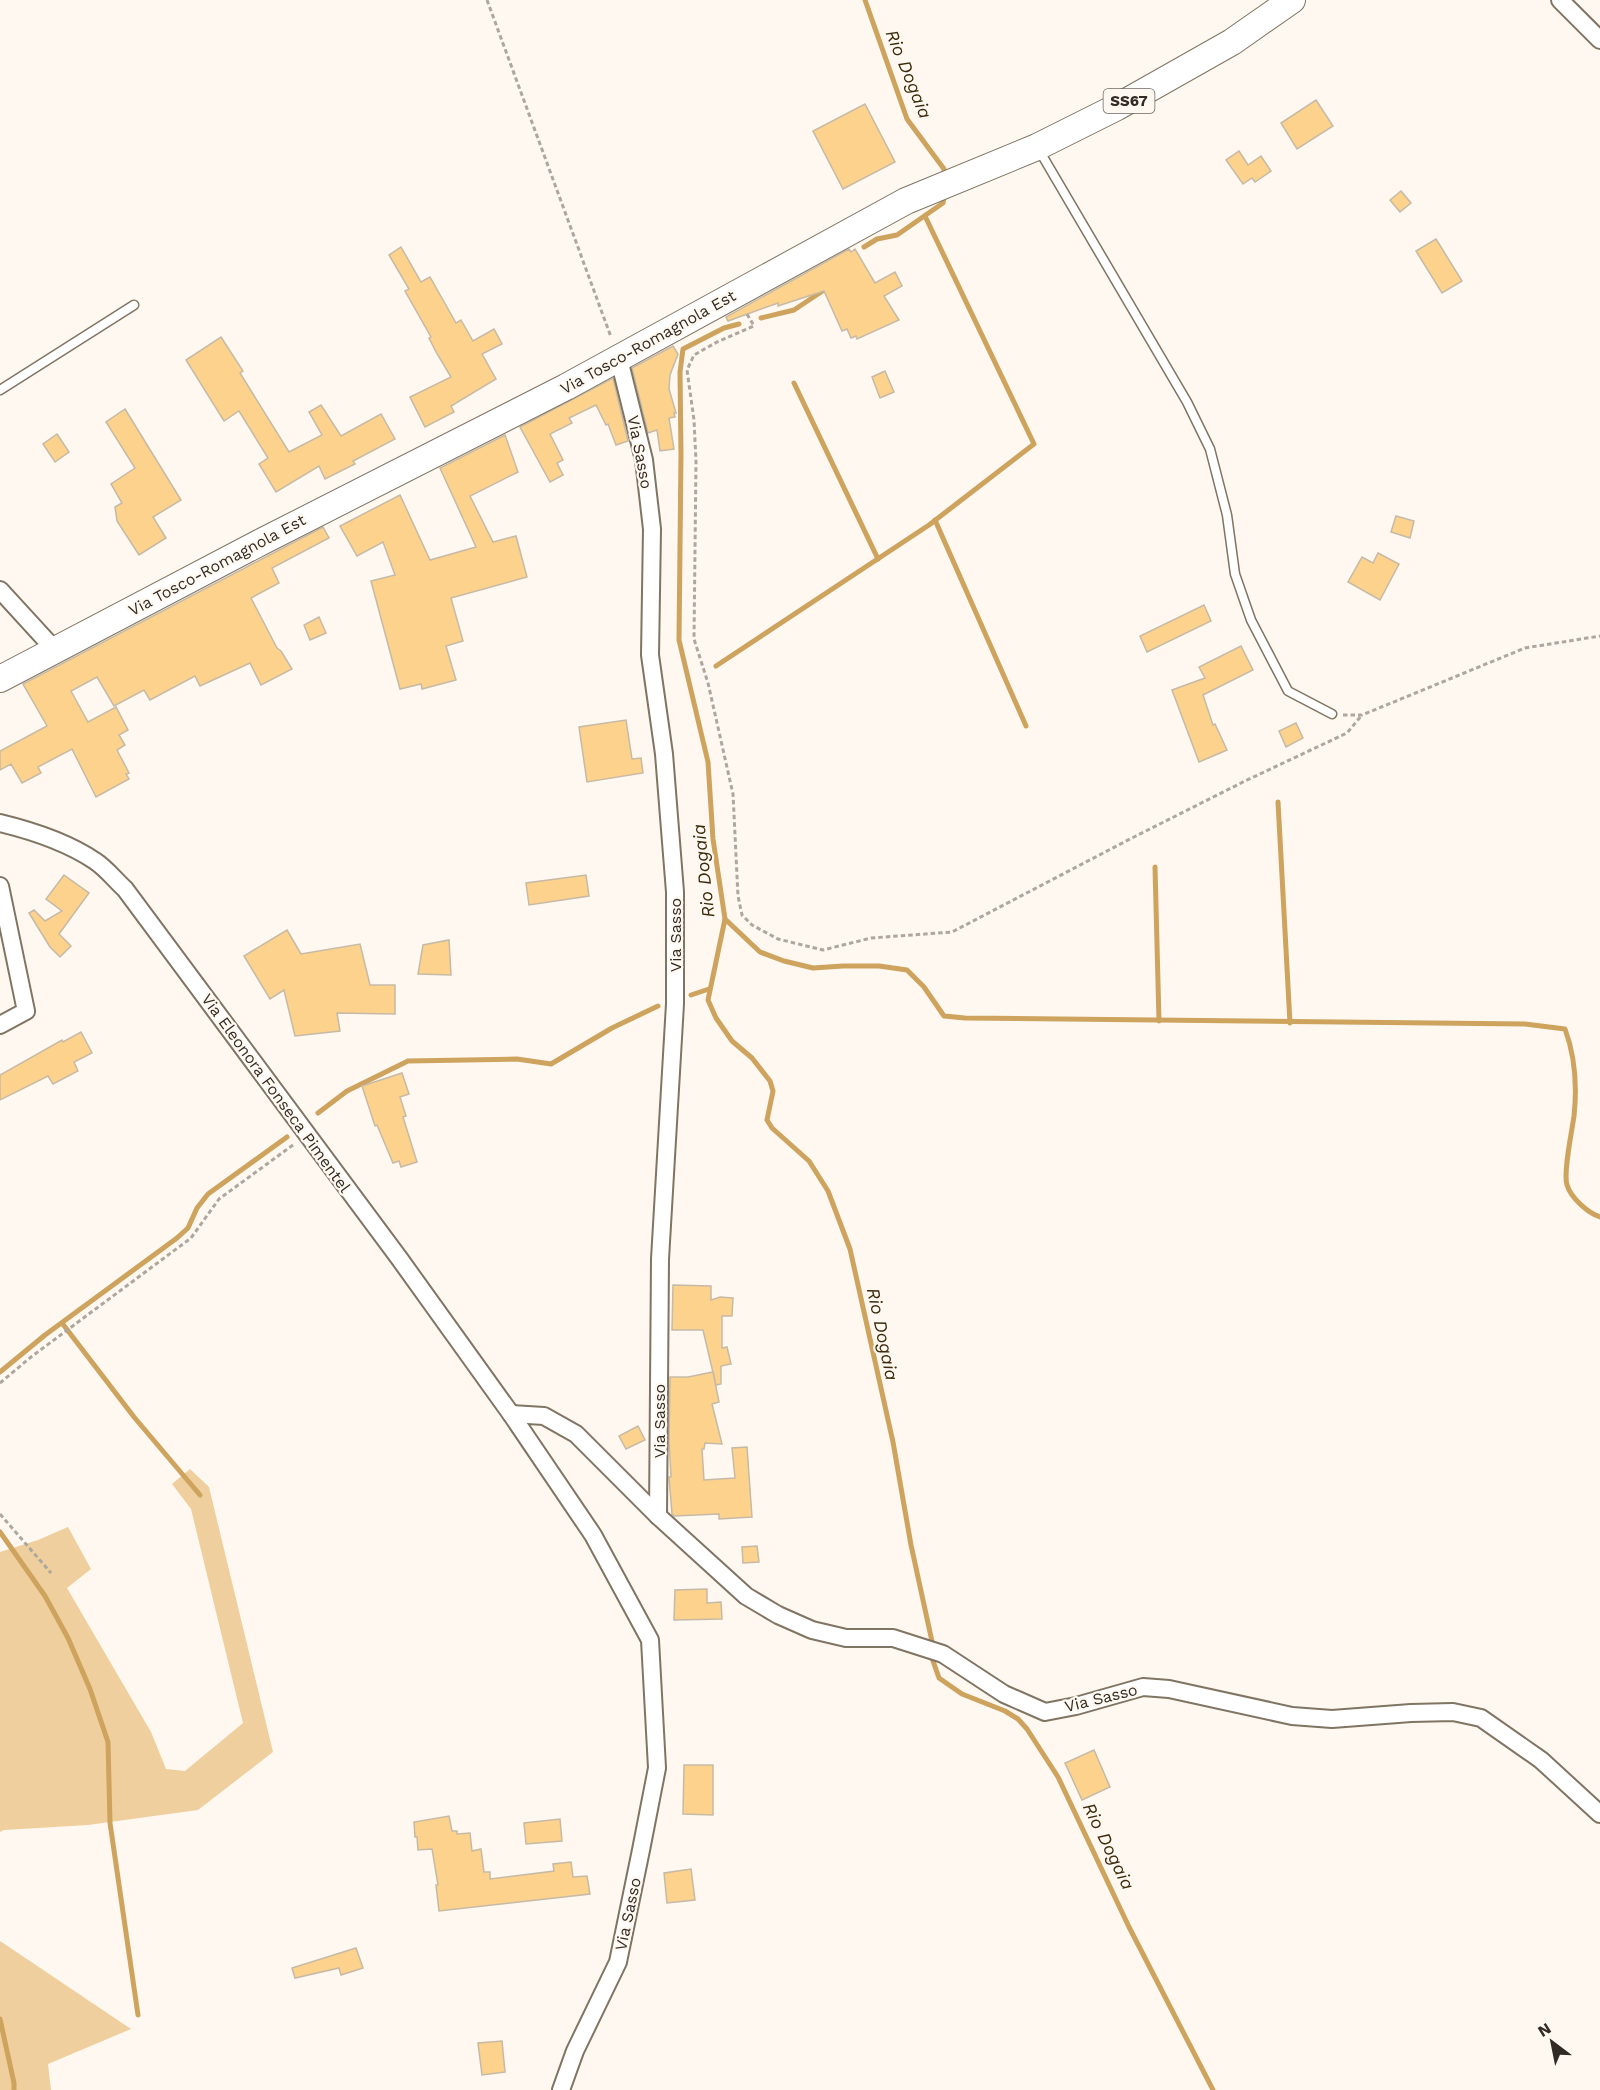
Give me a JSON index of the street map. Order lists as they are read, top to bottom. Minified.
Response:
{"streets":{"main road":["SS67","Via Tosco-Romagnola Est"],"street":["Via Sasso","Via Eleonora Fonseca Pimentel"]},"crossings":[["Via Tosco-Romagnola Est","Via Sasso"],["Via Sasso","Via Eleonora Fonseca Pimentel"]],"water":["Rio Dogaia"],"north":"top left"}
